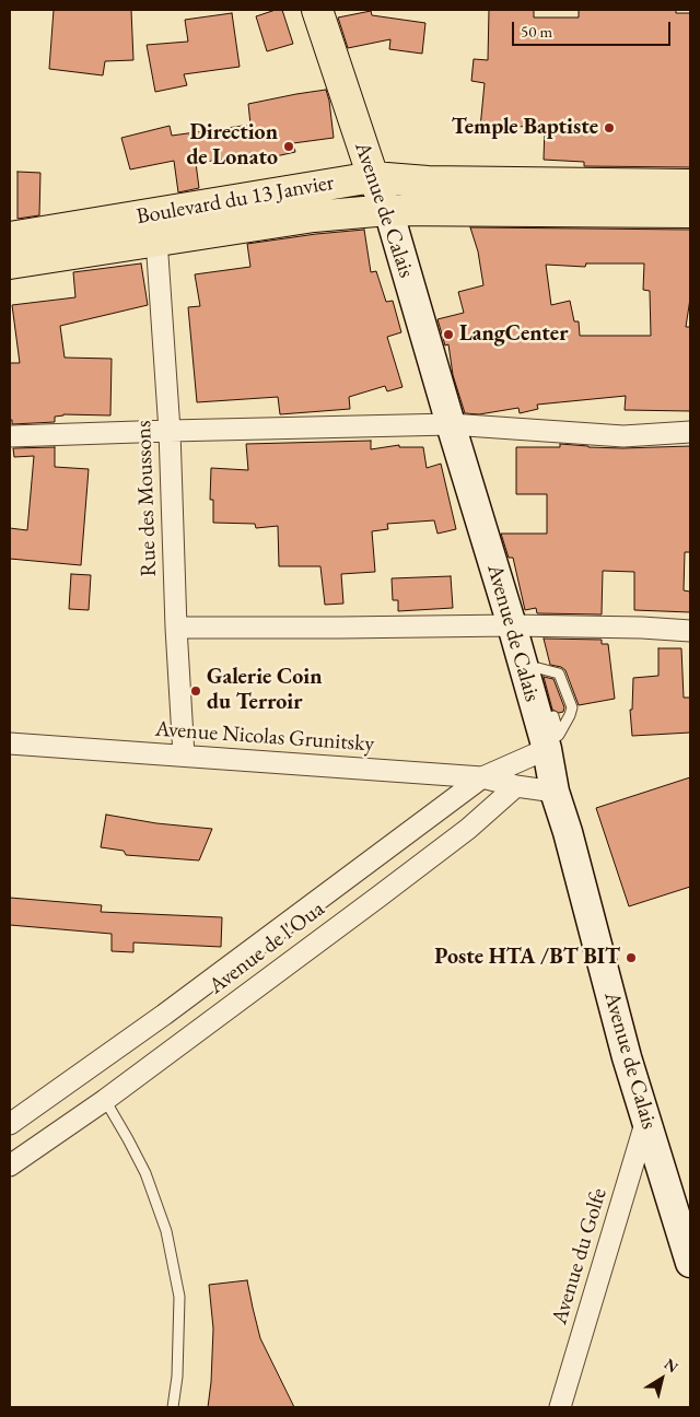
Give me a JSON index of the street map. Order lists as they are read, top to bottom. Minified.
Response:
{"streets":{"highway":["Boulevard du 13 Janvier","Avenue de Calais"],"street":["Rue des Moussons","Avenue Nicolas Grunitsky","Avenue de l'Oua","Avenue du Golfe"]},"crossings":[["Boulevard du 13 Janvier","Avenue de Calais"],["Boulevard du 13 Janvier","Rue des Moussons"],["Avenue de Calais","Avenue du Golfe"],["Rue des Moussons","Avenue Nicolas Grunitsky"],["Avenue Nicolas Grunitsky","Avenue de l'Oua"]],"places":["Temple Baptiste","Direction de Lonato","LangCenter","Galerie Coin du Terroir","Poste HTA /BT BIT"],"scale_bar":"50 m","north":"top right"}
